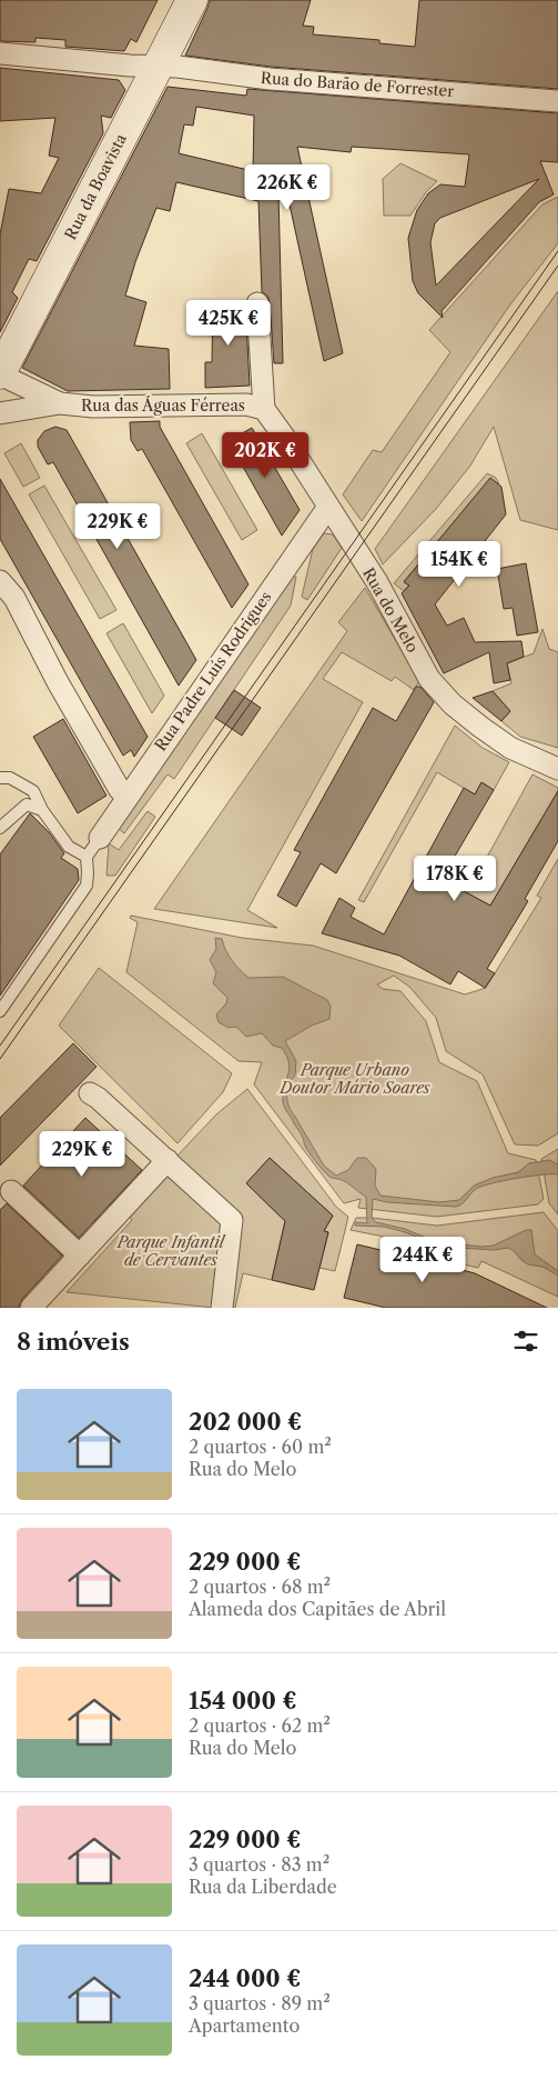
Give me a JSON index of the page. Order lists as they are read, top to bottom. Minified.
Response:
{"streets":{"main road":["Rua da Boavista"],"street":["Rua do Barão de Forrester","Rua das Águas Férreas","Rua do Melo","Rua Padre Luís Rodrigues"]},"crossings":[["Rua do Barão de Forrester","Rua da Boavista"],["Rua da Boavista","Rua das Águas Férreas"],["Rua das Águas Férreas","Rua do Melo"],["Rua do Melo","Rua Padre Luís Rodrigues"]],"parks":["Parque Urbano Doutor Mário Soares","Parque Infantil de Cervantes"],"page":{"price":["226K €","425K €","202K €","229K €","154K €","178K €","229K €","244K €"],"heading":"8 imóveis","list":[{"name":"202 000 €","note":"2 quartos · 60 m² · Rua do Melo"},{"name":"229 000 €","note":"2 quartos · 68 m² · Alameda dos Capitães de Abril"},{"name":"154 000 €","note":"2 quartos · 62 m² · Rua do Melo"},{"name":"229 000 €","note":"3 quartos · 83 m² · Rua da Liberdade"},{"name":"244 000 €","note":"3 quartos · 89 m² · Apartamento"}]}}
